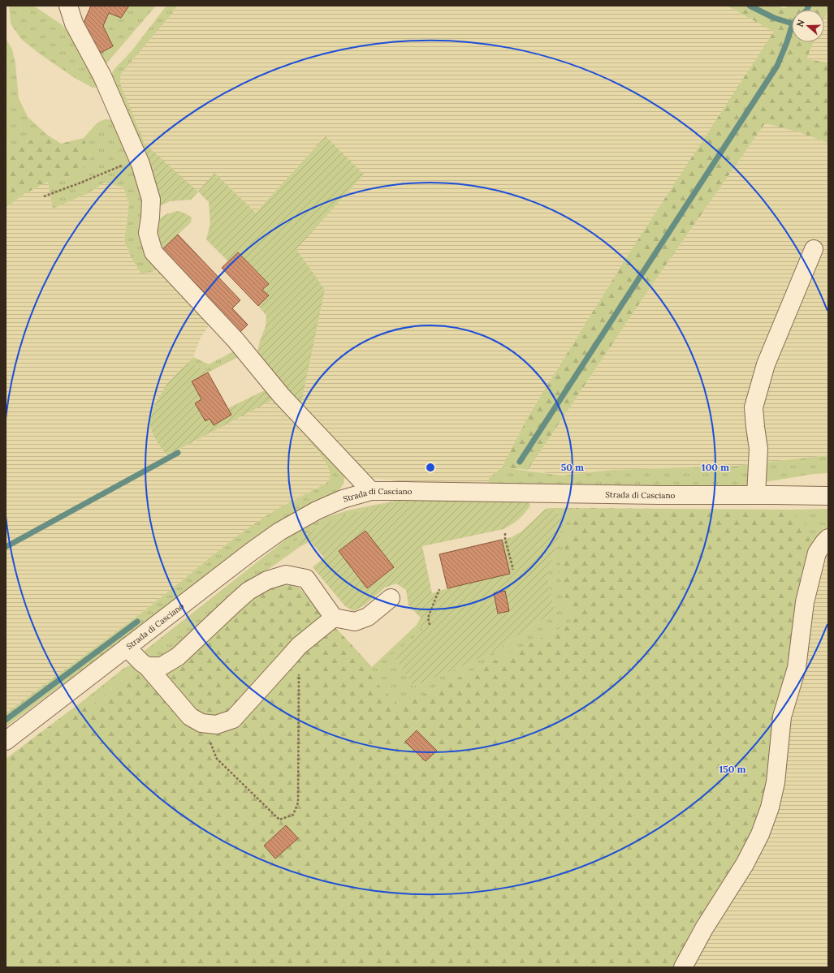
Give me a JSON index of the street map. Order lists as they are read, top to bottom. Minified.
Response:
{"streets":{"street":["Strada di Casciano"]},"north":"left","rings":["50 m","100 m","150 m"]}
